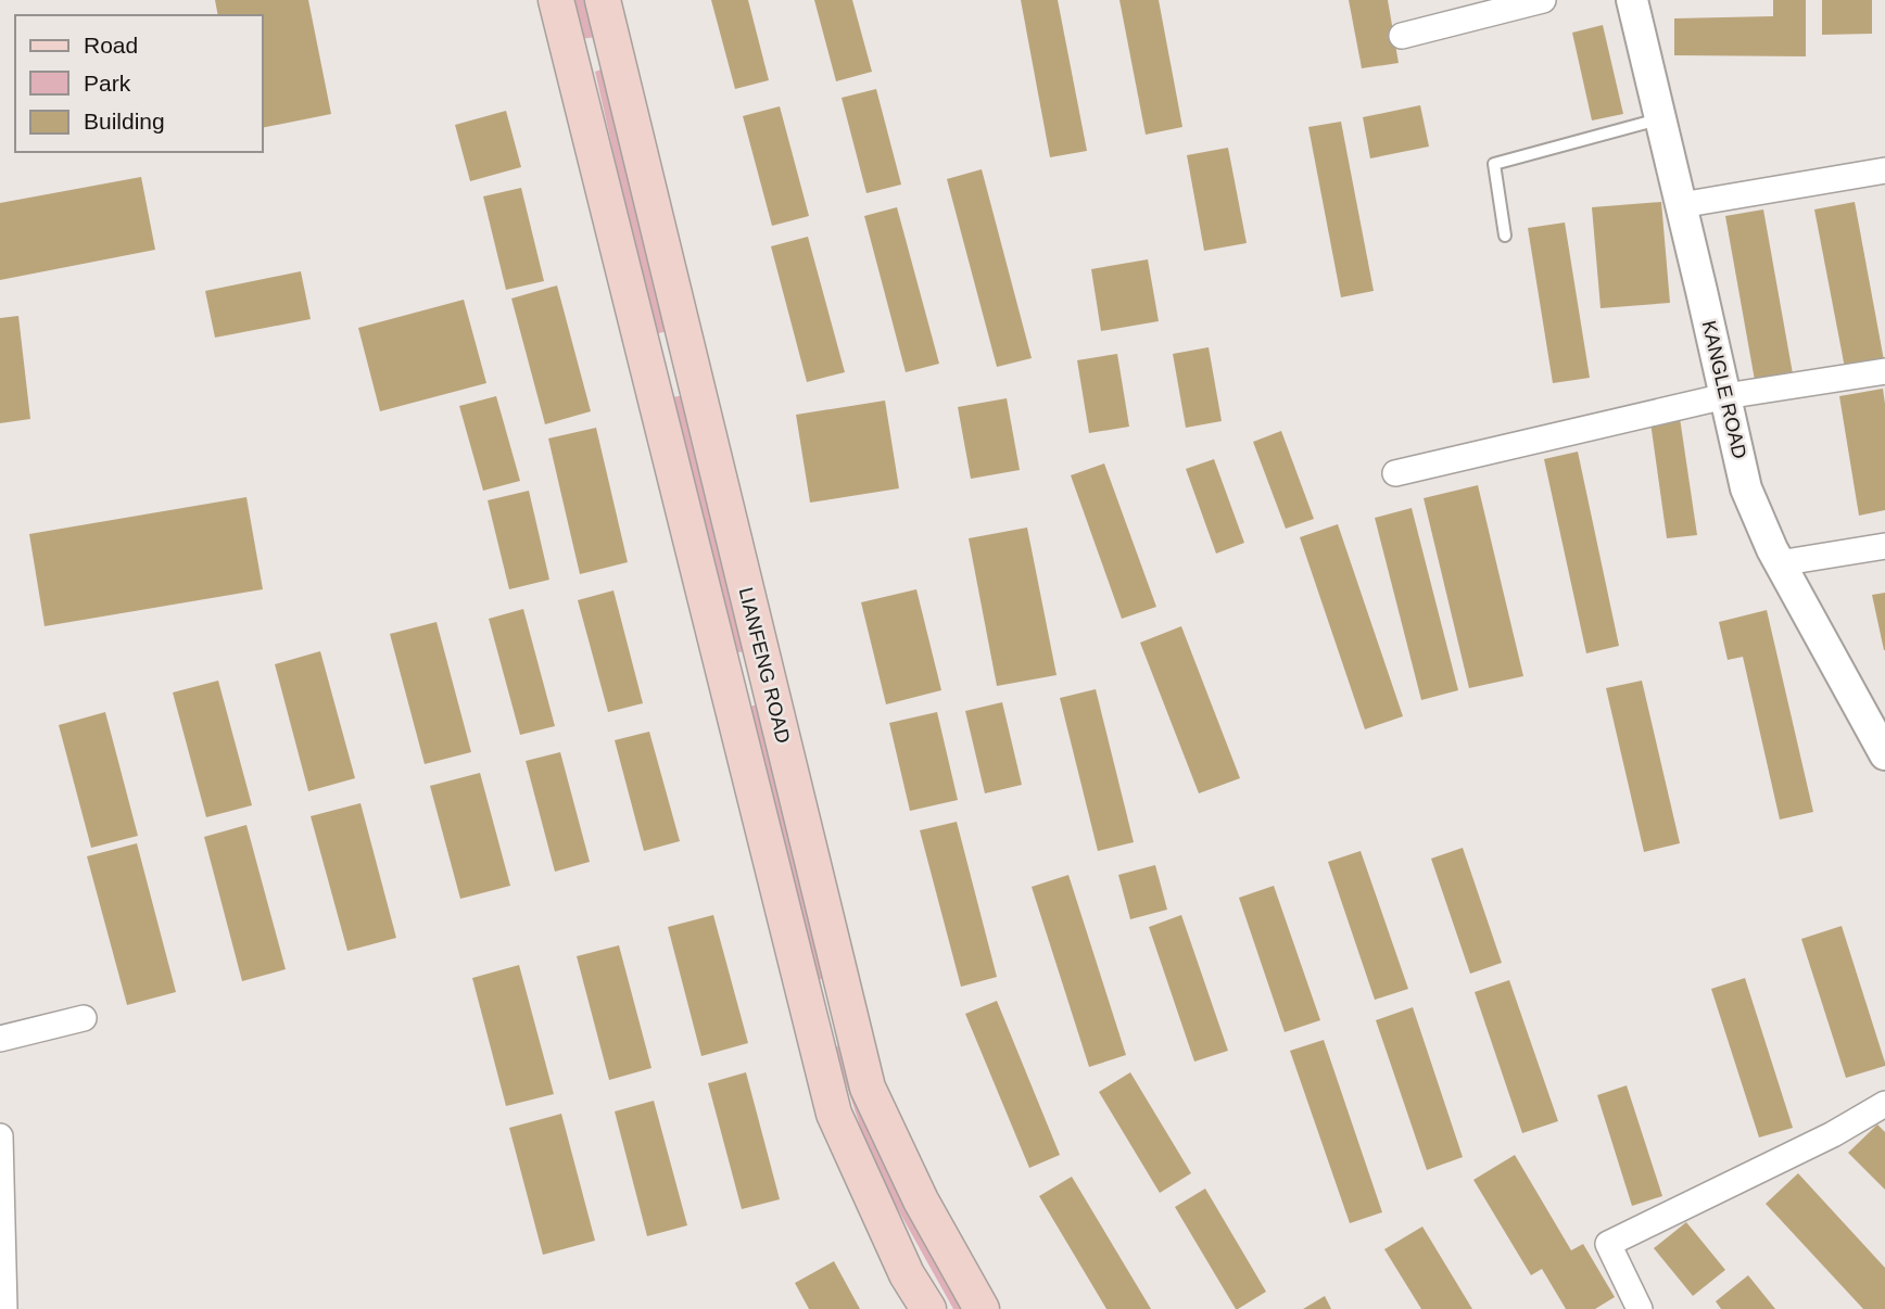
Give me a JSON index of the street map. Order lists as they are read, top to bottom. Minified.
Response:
{"streets":{"main road":["LIANFENG ROAD"],"street":["KANGLE ROAD"]},"legend":["Road","Park","Building"]}
